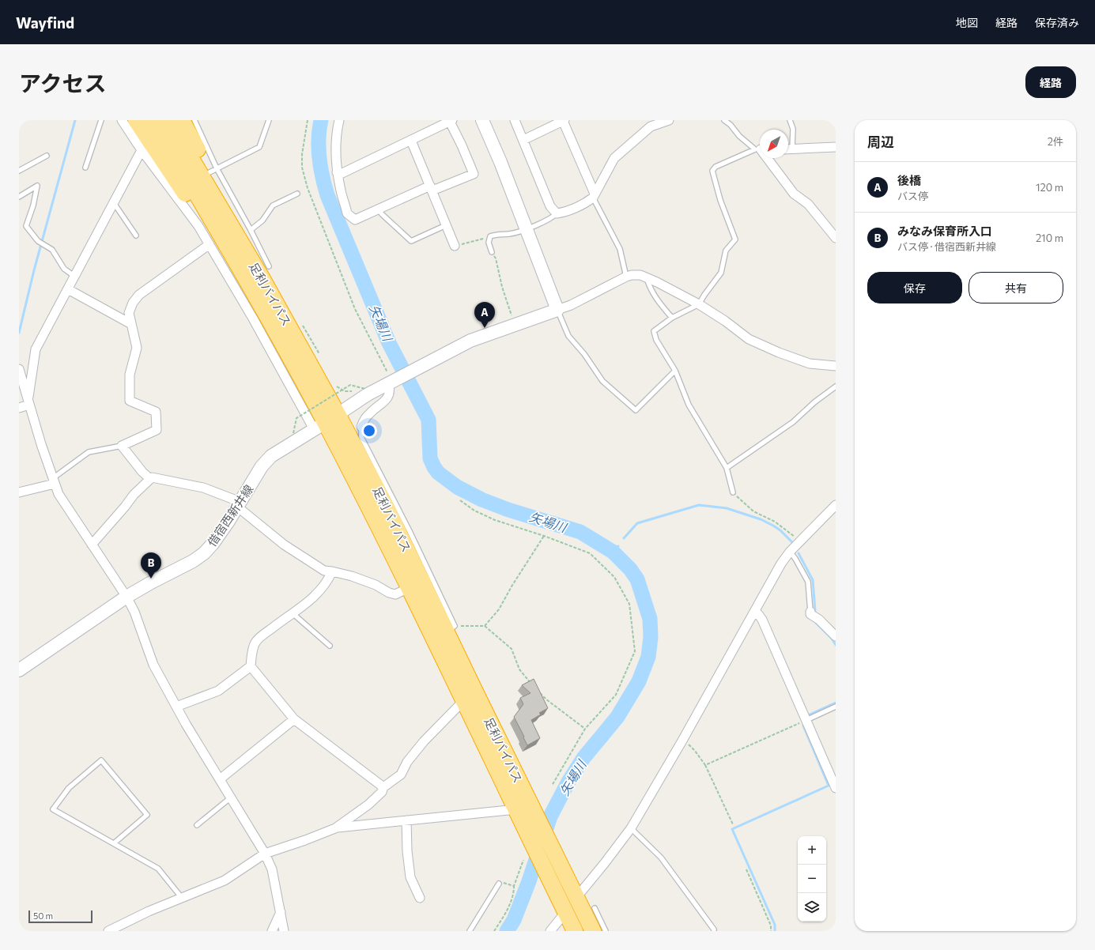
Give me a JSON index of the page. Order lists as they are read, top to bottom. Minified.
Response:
{"streets":{"highway":["足利バイパス"],"street":["借宿西新井線"]},"crossings":[["足利バイパス","借宿西新井線"]],"water":["矢場川"],"scale_bar":"50 m","north":"bottom left","page":{"header":"Wayfind","nav":["地図","経路","保存済み"],"title":"アクセス","buttons":["経路",["保存","共有"]],"heading":["周辺","2件"],"list":[{"mark":"A","name":"後橋","note":"バス停","value":"120 m"},{"mark":"B","name":"みなみ保育所入口","note":"バス停 · 借宿西新井線","value":"210 m"}],"pins":["A","B"],"map_buttons":["+","−"],"scale":"50 m"}}
